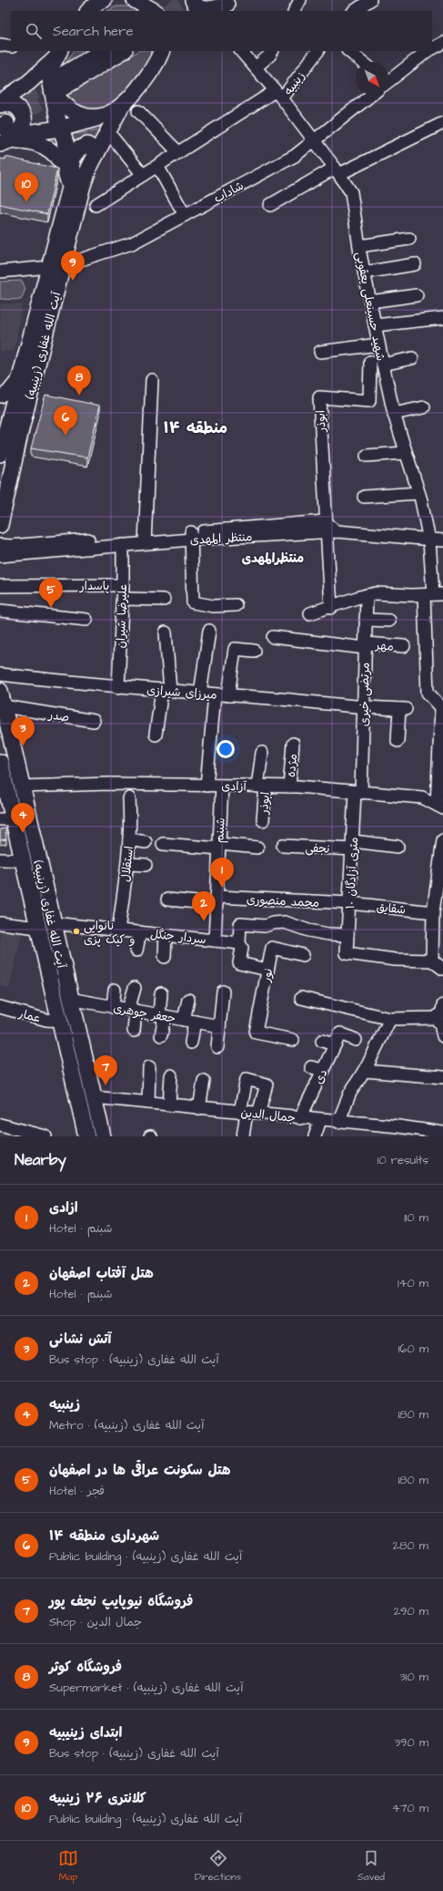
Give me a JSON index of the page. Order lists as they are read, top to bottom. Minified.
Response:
{"streets":{"main road":["آیت الله غفاری (زینبیه)"],"street":["زینبیه","شاداب","شهید حسینعلی یعقوبی","ابوذر","منتظر المهدی","پاسدار","علیرضا شیران","مهر","میرزای شیرازی","مرتضی خیری","صدر","مژده","آزادی","شبنم","نجفی","استقلال","۱۰ متری آزادگان","محمد منصوری","شقایق","سردار جنگل","نور","جعفر جوهری","عمار","دی","جمال الدین"]},"crossings":[["زینبیه","شهید حسینعلی یعقوبی"],["شاداب","شهید حسینعلی یعقوبی"],["شاداب","آیت الله غفاری (زینبیه)"],["شهید حسینعلی یعقوبی","منتظر المهدی"],["آیت الله غفاری (زینبیه)","صدر"],["آیت الله غفاری (زینبیه)","آزادی"],["آیت الله غفاری (زینبیه)","سردار جنگل"],["آیت الله غفاری (زینبیه)","جعفر جوهری"],["آیت الله غفاری (زینبیه)","عمار"],["آیت الله غفاری (زینبیه)","جمال الدین"],["ابوذر","منتظر المهدی"],["ابوذر","آزادی"],["منتظر المهدی","علیرضا شیران"],["پاسدار","علیرضا شیران"],["علیرضا شیران","میرزای شیرازی"],["مهر","مرتضی خیری"],["میرزای شیرازی","مرتضی خیری"],["مرتضی خیری","آزادی"],["مرتضی خیری","۱۰ متری آزادگان"],["مژده","آزادی"],["آزادی","شبنم"],["آزادی","۱۰ متری آزادگان"],["شبنم","محمد منصوری"],["شبنم","سردار جنگل"],["نجفی","۱۰ متری آزادگان"],["استقلال","سردار جنگل"],["۱۰ متری آزادگان","محمد منصوری"],["۱۰ متری آزادگان","شقایق"],["محمد منصوری","شقایق"],["دی","جمال الدین"]],"districts":["منطقه ۱۴","منتظرالمهدی"],"places":["نانوایی و کیک پزی"],"north":"bottom right","page":{"search":"Search here","pins":["10","9","8","6","5","3","4","1","2","7"],"heading":["Nearby","10 results"],"list":[{"mark":"1","name":"ازادی","note":"Hotel · شبنم","value":"110 m"},{"mark":"2","name":"هتل آفتاب اصفهان","note":"Hotel · شبنم","value":"140 m"},{"mark":"3","name":"آتش نشانی","note":"Bus stop · آیت الله غفاری (زینبیه)","value":"160 m"},{"mark":"4","name":"زینبیه","note":"Metro · آیت الله غفاری (زینبیه)","value":"180 m"},{"mark":"5","name":"هتل سکونت عراقی ها در اصفهان","note":"Hotel · فجر","value":"180 m"},{"mark":"6","name":"شهرداری منطقه ۱۴","note":"Public building · آیت الله غفاری (زینبیه)","value":"280 m"},{"mark":"7","name":"فروشگاه نیوپایپ نجف پور","note":"Shop · جمال الدین","value":"290 m"},{"mark":"8","name":"فروشگاه کوثر","note":"Supermarket · آیت الله غفاری (زینبیه)","value":"310 m"},{"mark":"9","name":"ابتدای زینیبیه","note":"Bus stop · آیت الله غفاری (زینبیه)","value":"390 m"},{"mark":"10","name":"کلانتری ۲۶ زینبیه","note":"Public building · آیت الله غفاری (زینبیه)","value":"470 m"}],"nav":["Map","Directions","Saved"]}}
